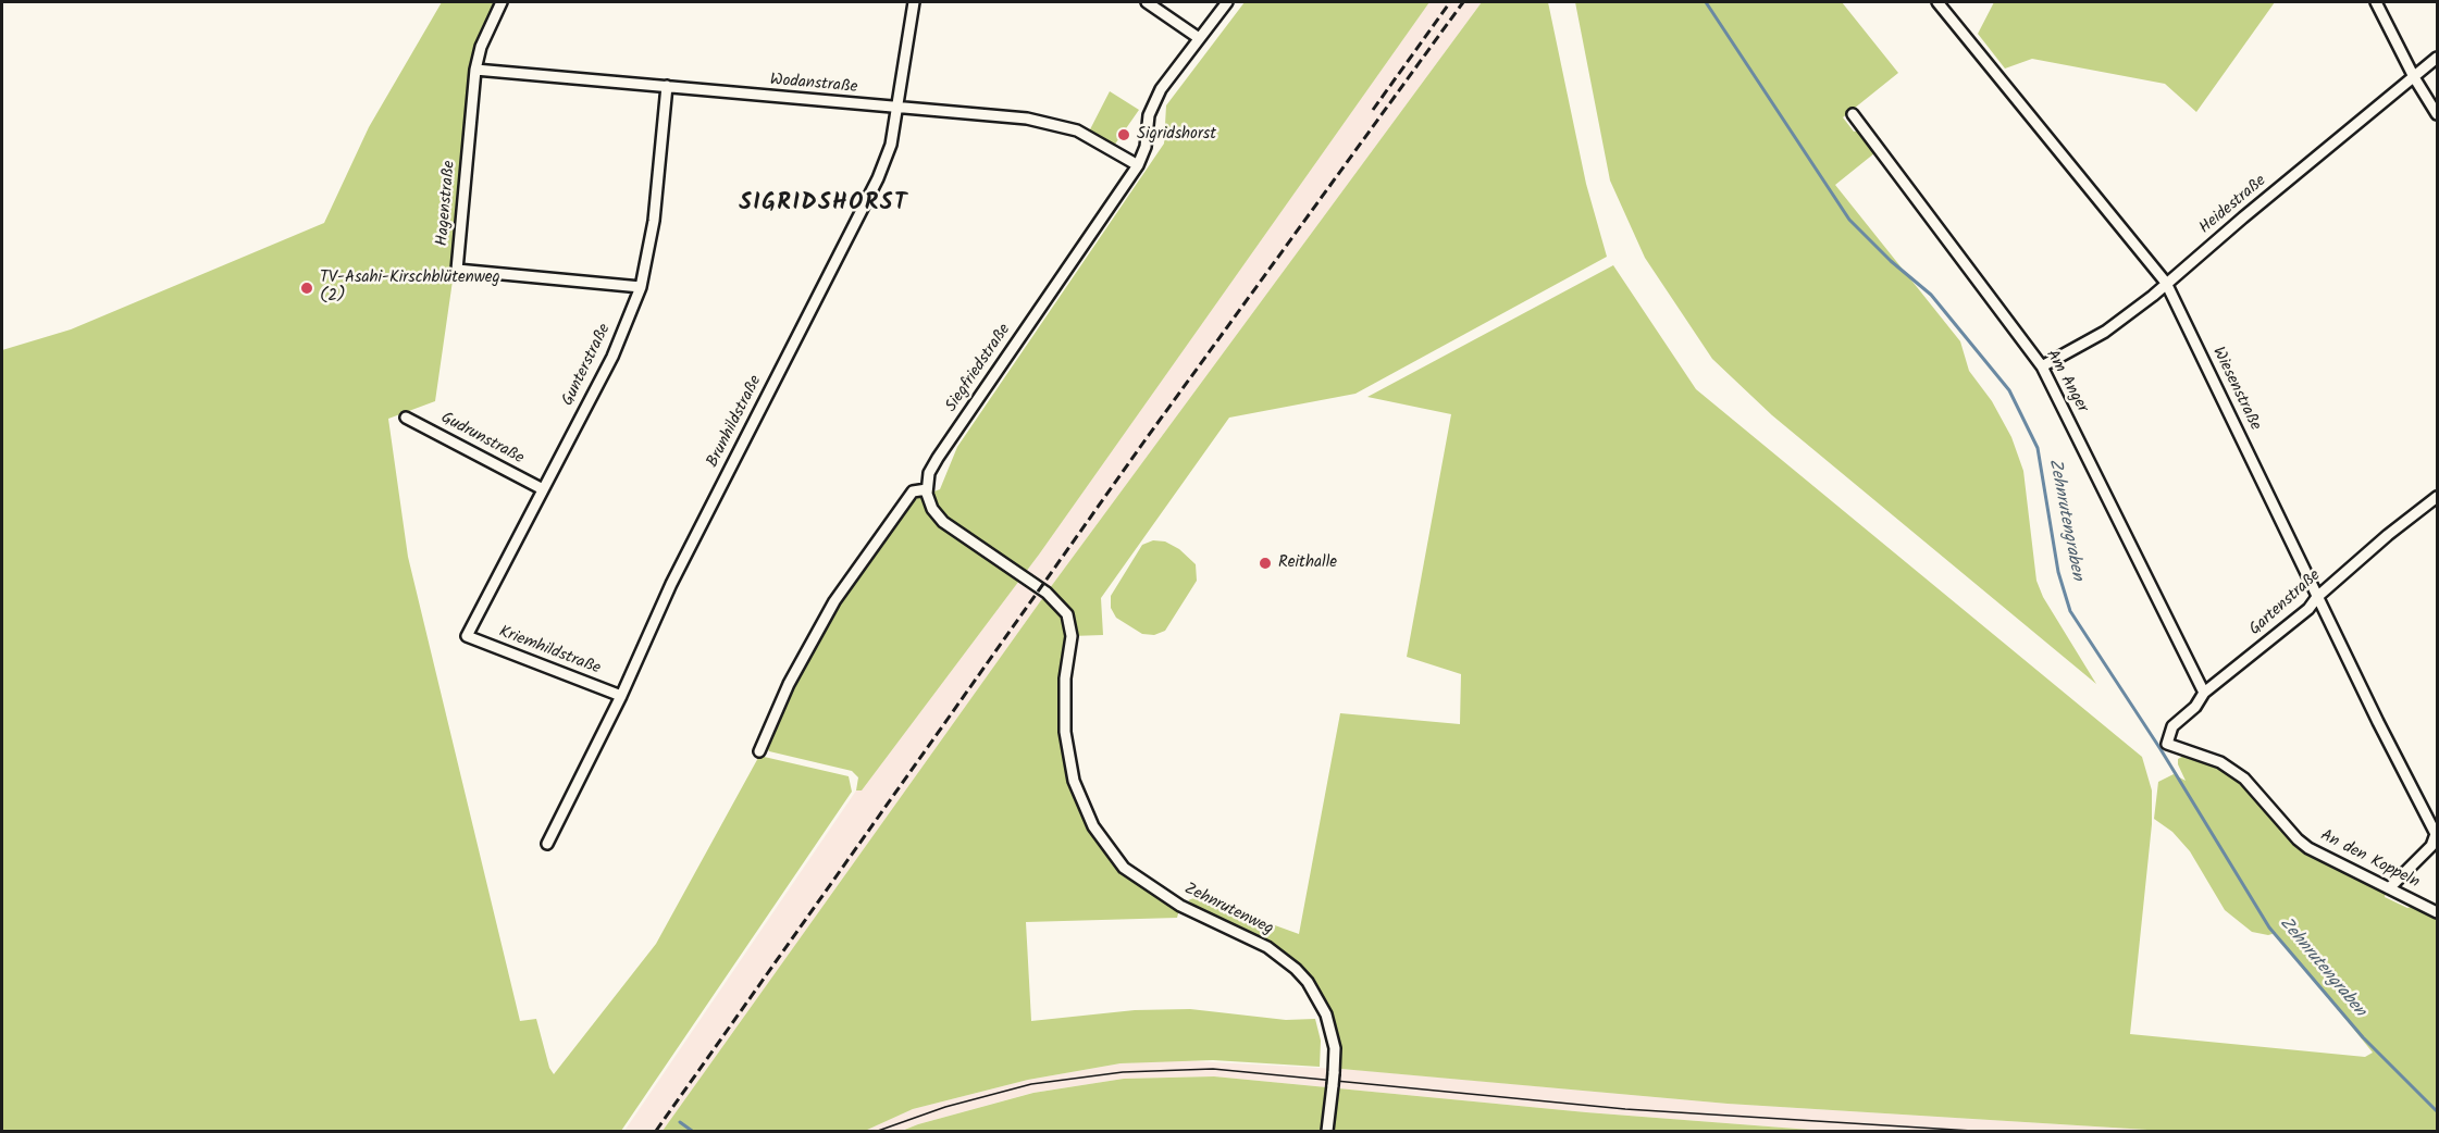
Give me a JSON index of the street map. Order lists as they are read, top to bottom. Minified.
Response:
{"streets":{"street":["Wodanstraße","Hagenstraße","Heidestraße","Gunterstraße","Siegfriedstraße","Am Anger","Wiesenstraße","Brunhildstraße","Gudrunstraße","Gartenstraße","Kriemhildstraße","An den Koppeln","Zehnrutenweg"]},"crossings":[["Wodanstraße","Hagenstraße"],["Wodanstraße","Gunterstraße"],["Wodanstraße","Siegfriedstraße"],["Wodanstraße","Brunhildstraße"],["Hagenstraße","Gunterstraße"],["Heidestraße","Am Anger"],["Heidestraße","Wiesenstraße"],["Gunterstraße","Gudrunstraße"],["Gunterstraße","Kriemhildstraße"],["Siegfriedstraße","Zehnrutenweg"],["Am Anger","Gartenstraße"],["Wiesenstraße","Gartenstraße"],["Brunhildstraße","Kriemhildstraße"],["Gartenstraße","An den Koppeln"]],"districts":["SIGRIDSHORST"],"water":["Zehnrutengraben"],"places":["Sigridshorst","TV-Asahi-Kirschblütenweg (2)","Reithalle"]}
